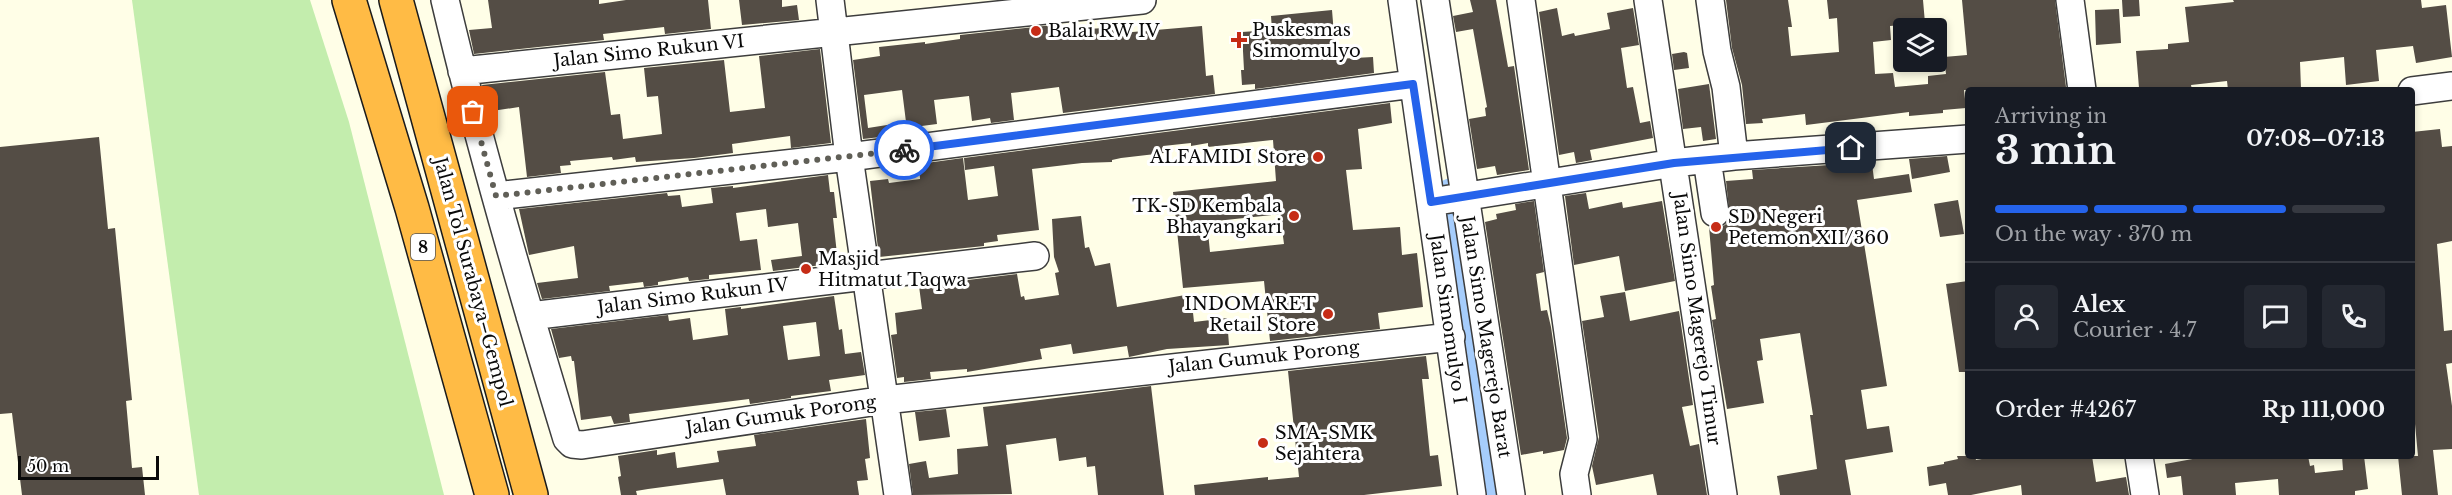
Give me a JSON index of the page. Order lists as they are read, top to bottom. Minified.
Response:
{"streets":{"highway":["8","Jalan Tol Surabaya–Gempol"],"street":["Jalan Simo Rukun VI","Jalan Simo Rukun IV","Jalan Simomulyo I","Jalan Simo Magerejo Timur","Jalan Simo Magerejo Barat","Jalan Gumuk Porong"]},"crossings":[["Jalan Simo Rukun VI","Jalan Gumuk Porong"],["Jalan Simo Rukun IV","Jalan Gumuk Porong"],["Jalan Simomulyo I","Jalan Simo Magerejo Barat"],["Jalan Simomulyo I","Jalan Gumuk Porong"]],"places":{"other":["Balai RW IV","ALFAMIDI Store","TK-SD Kembala Bhayangkari","SD Negeri Petemon XII/360","Masjid Hitmatut Taqwa","INDOMARET Retail Store","SMA-SMK Sejahtera"],"health":["Puskesmas Simomulyo"]},"scale_bar":"50 m","page":{"heading":["3 min","Arriving in","07:08–07:13"],"panel":["Alex","Courier · 4.7","Order #4267","Rp 111,000"],"bar":"On the way · 370 m","scale":"50 m"}}
